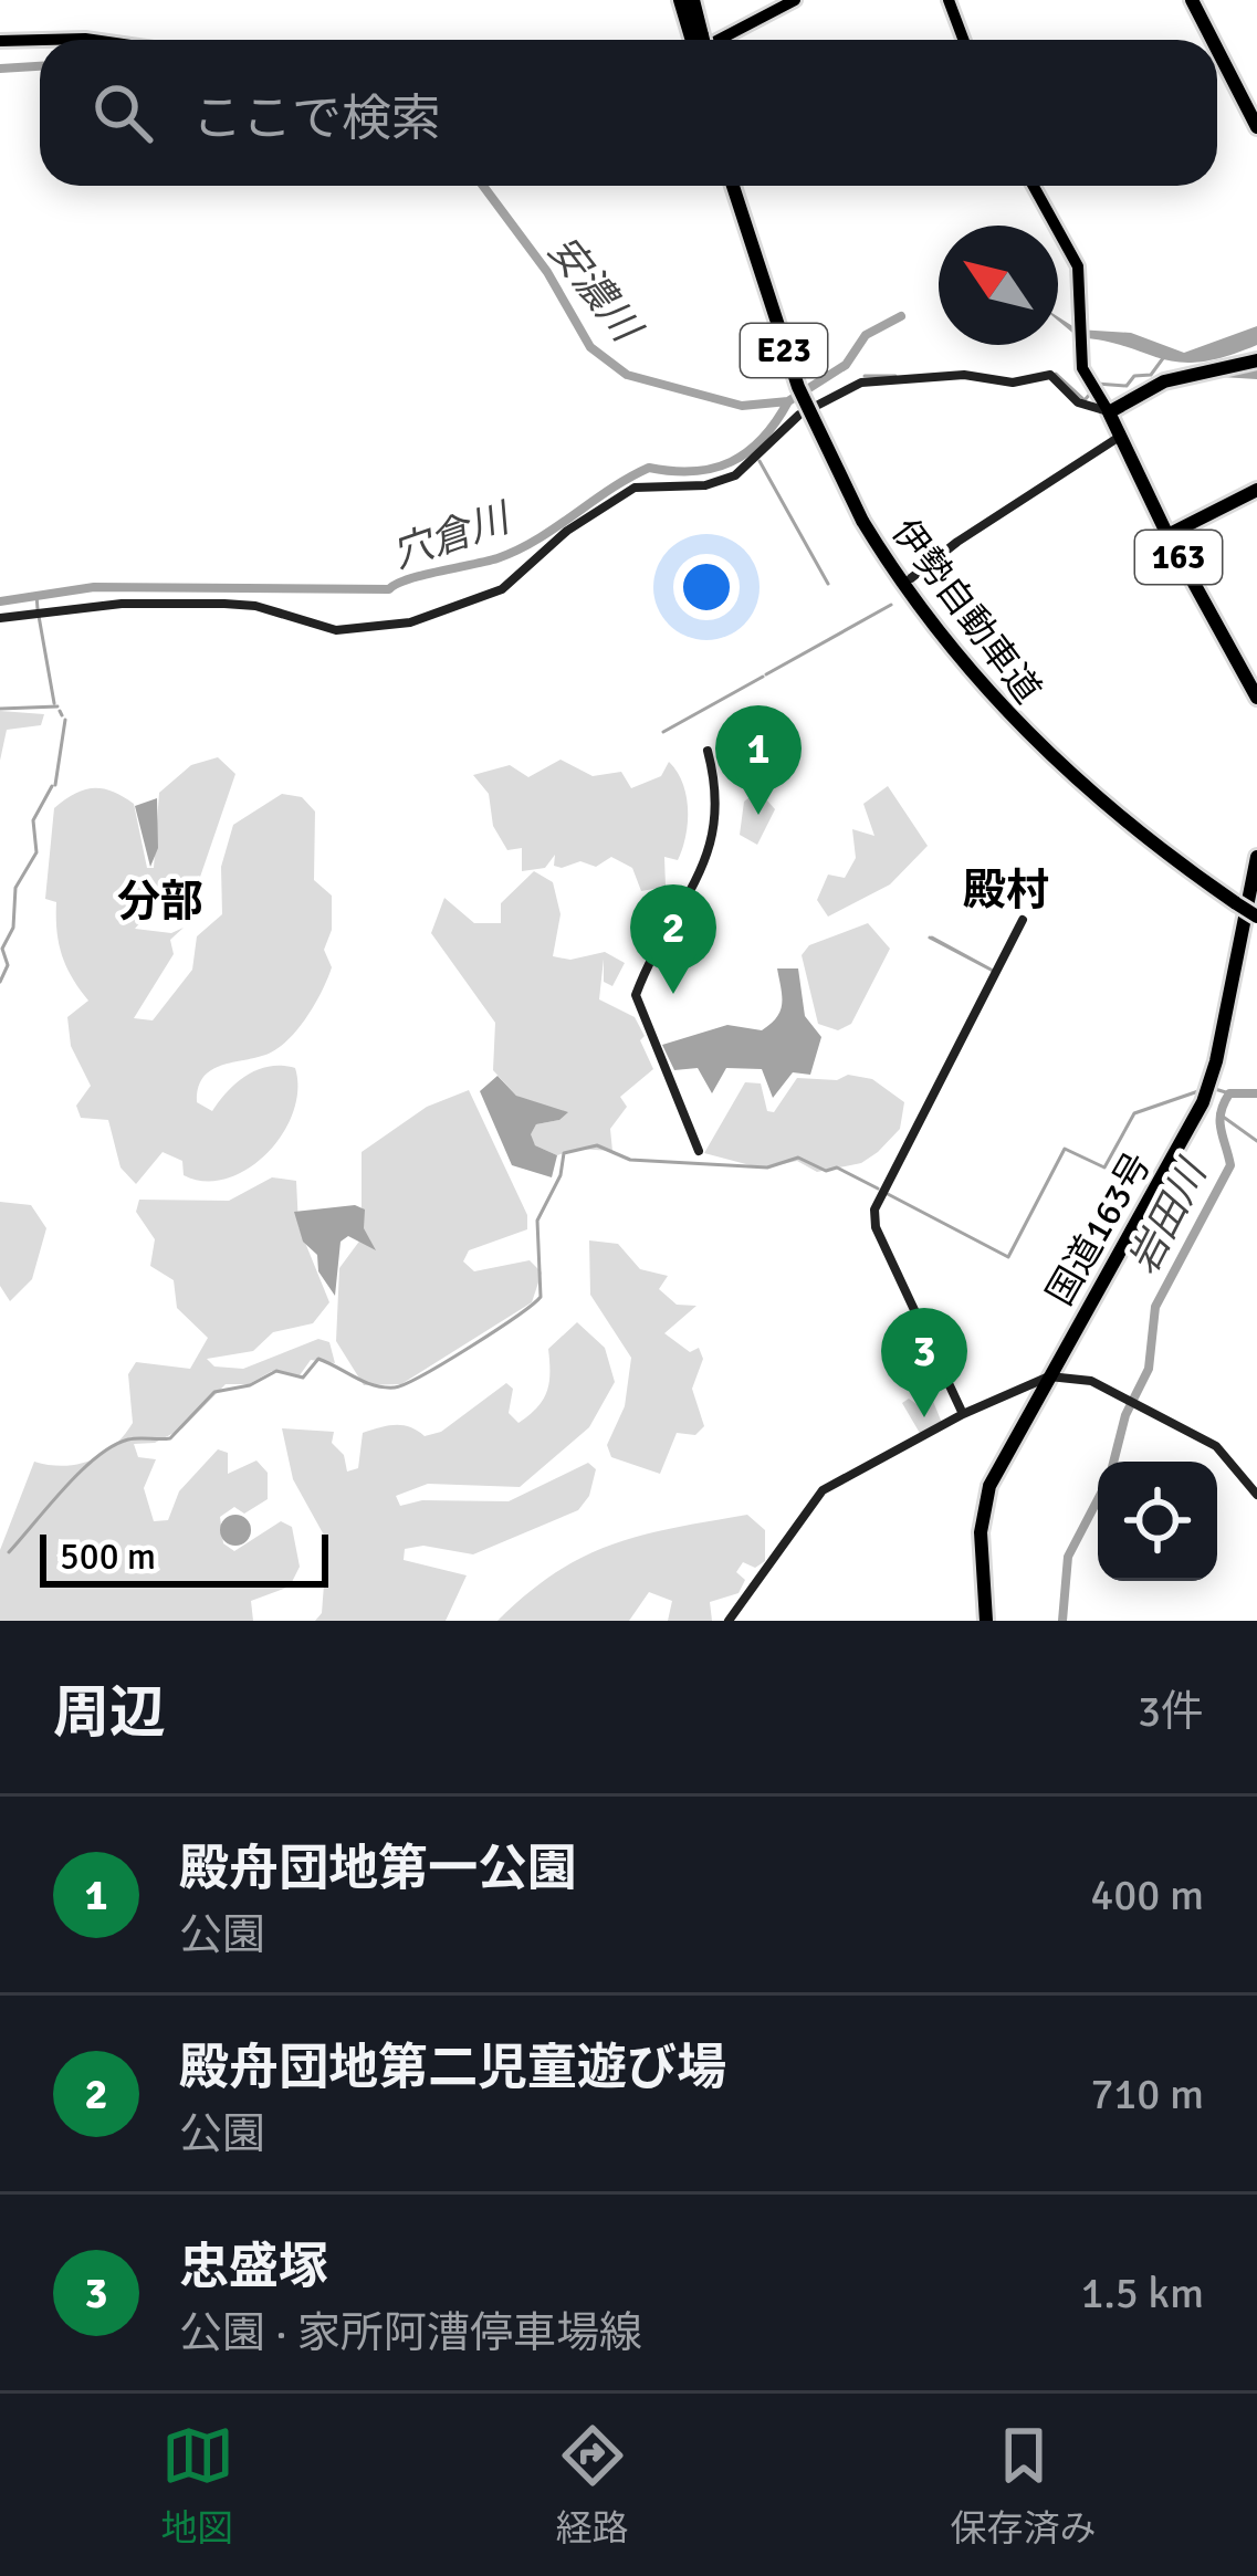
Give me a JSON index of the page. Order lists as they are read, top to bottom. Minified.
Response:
{"streets":{"highway":["E23","163","伊勢自動車道","国道163号"]},"crossings":[["伊勢自動車道","国道163号"]],"districts":["殿村","分部"],"water":["安濃川","穴倉川","岩田川"],"scale_bar":"500 m","north":"top left","page":{"search":"ここで検索","pins":["1","2","3"],"scale":"500 m","heading":["周辺","3件"],"list":[{"mark":"1","name":"殿舟団地第一公園","note":"公園","value":"400 m"},{"mark":"2","name":"殿舟団地第二児童遊び場","note":"公園","value":"710 m"},{"mark":"3","name":"忠盛塚","note":"公園 · 家所阿漕停車場線","value":"1.5 km"}],"nav":["地図","経路","保存済み"]}}
